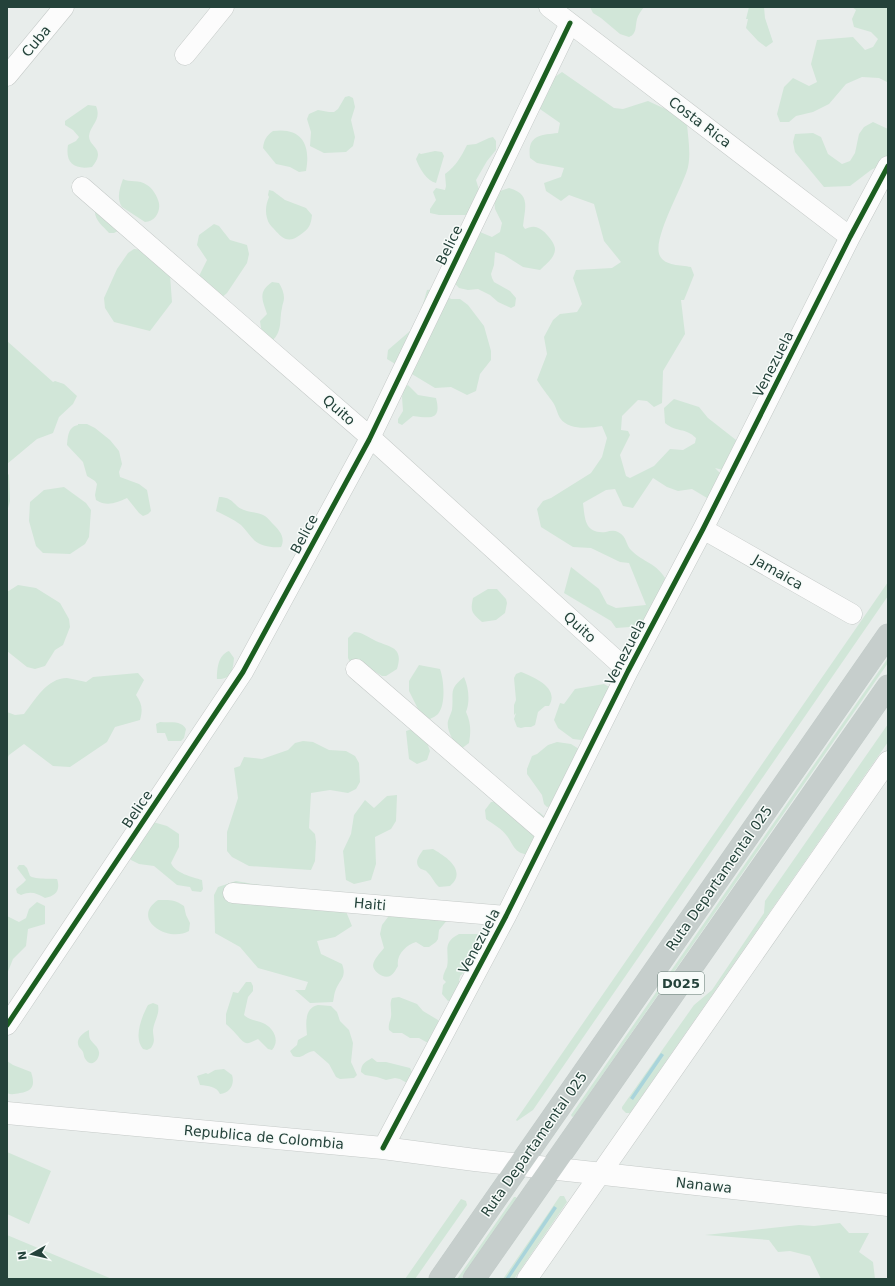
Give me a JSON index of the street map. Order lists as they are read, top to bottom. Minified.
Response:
{"streets":{"highway":["Ruta Departamental 025","D025"],"street":["Cuba","Costa Rica","Belice","Venezuela","Quito","Jamaica","Haiti","Republica de Colombia","Nanawa"]},"crossings":[["Costa Rica","Belice"],["Costa Rica","Venezuela"],["Belice","Quito"],["Venezuela","Quito"],["Venezuela","Jamaica"],["Venezuela","Haiti"],["Venezuela","Republica de Colombia"],["Ruta Departamental 025","Republica de Colombia"],["Ruta Departamental 025","Nanawa"],["Republica de Colombia","Nanawa"]],"north":"left"}
